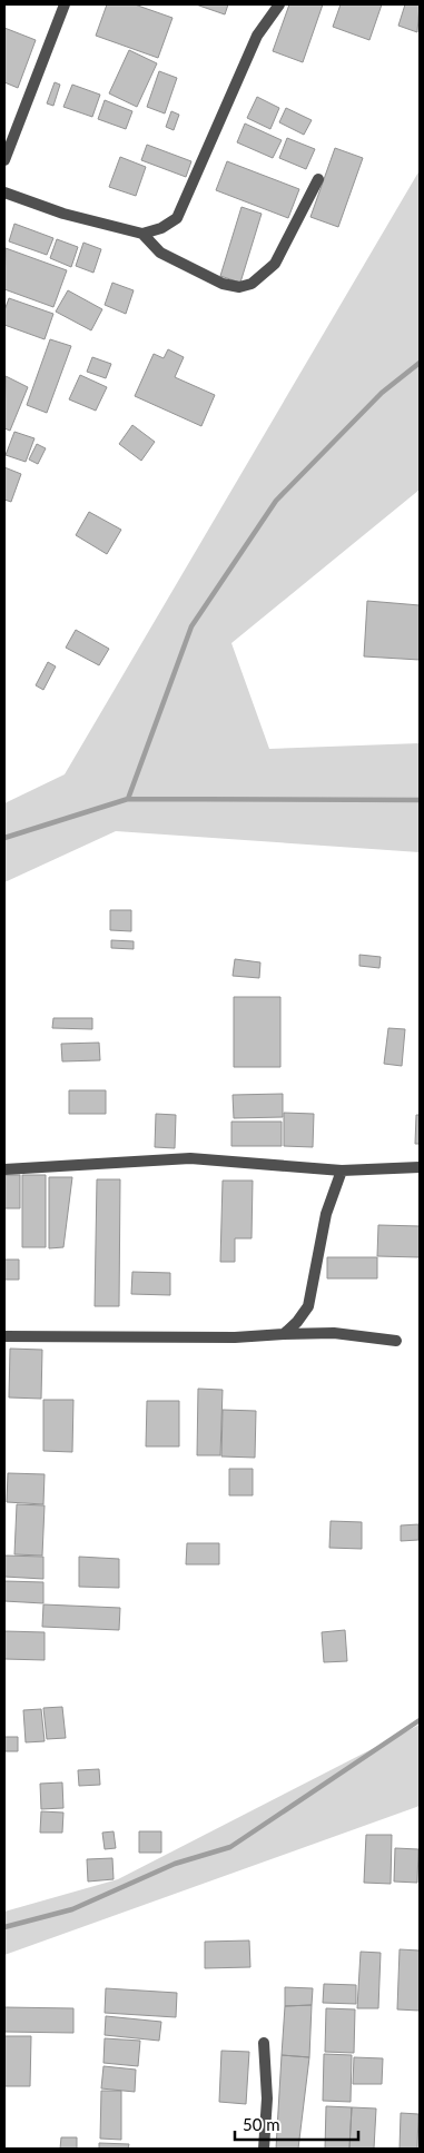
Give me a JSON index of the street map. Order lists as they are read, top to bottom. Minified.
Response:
{"scale_bar":"50 m"}
